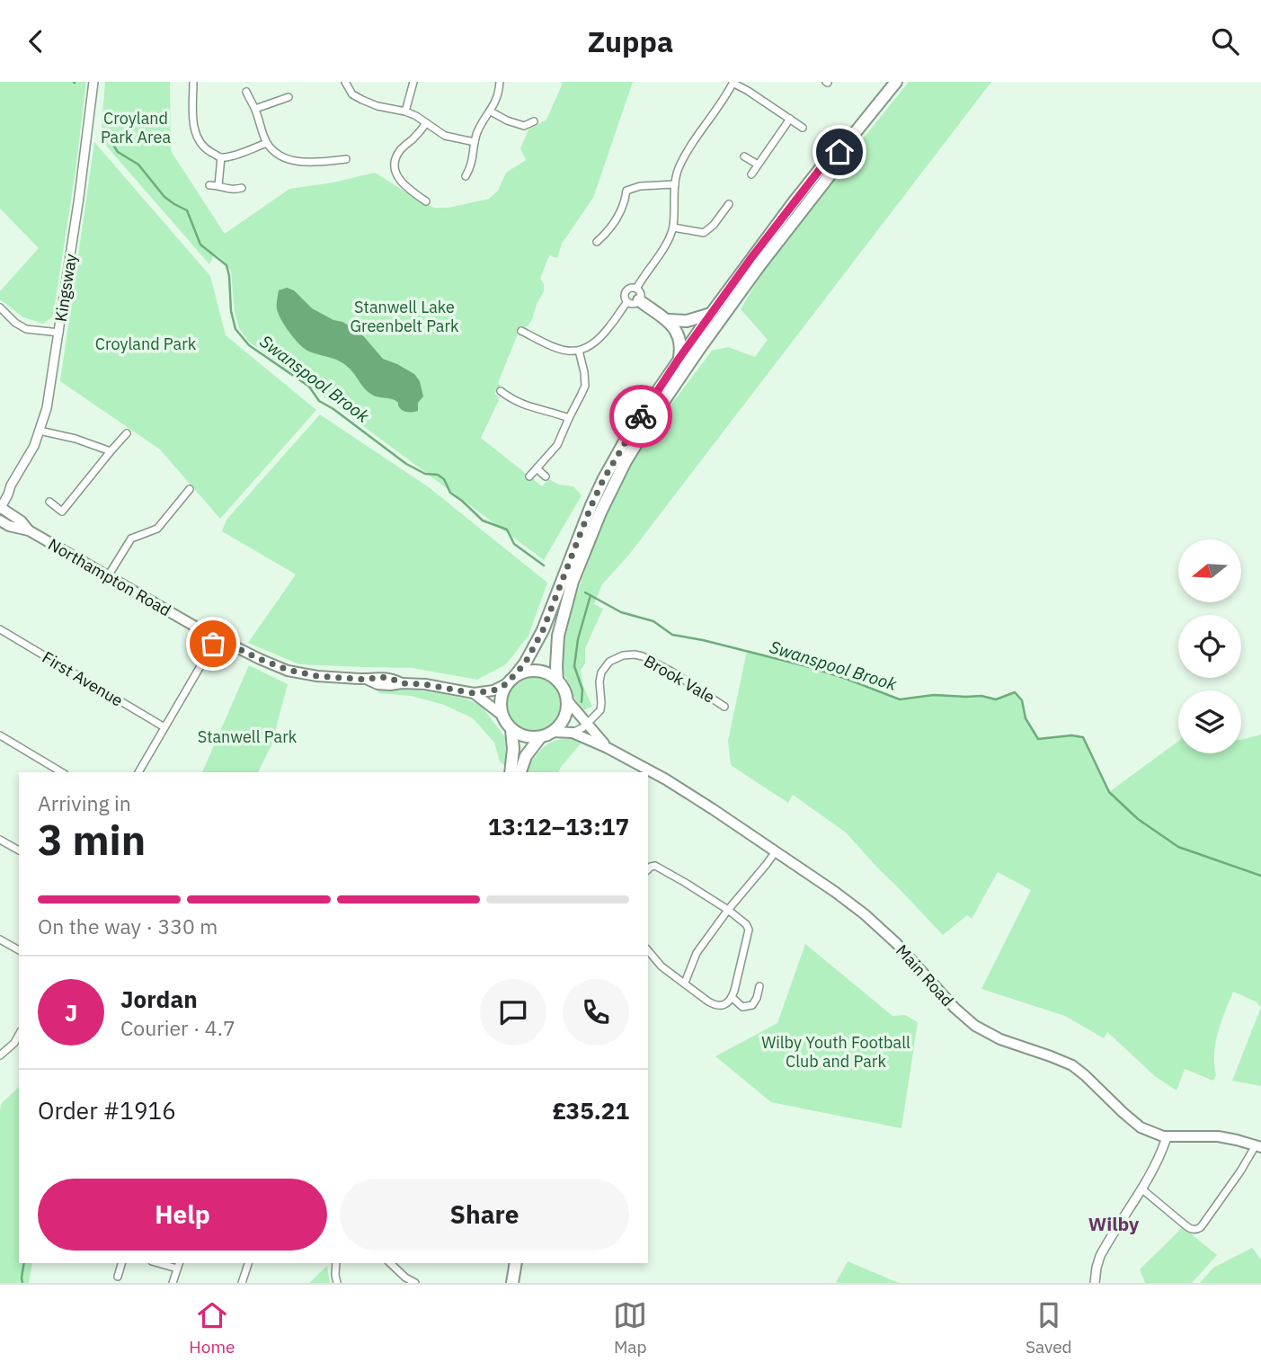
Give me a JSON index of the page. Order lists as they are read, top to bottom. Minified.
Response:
{"streets":{"main road":["Northampton Road","Main Road"],"street":["Kingsway","First Avenue","Brook Vale"]},"crossings":[["Kingsway","Northampton Road"],["Northampton Road","Main Road"],["Brook Vale","Main Road"]],"districts":["Wilby"],"water":["Swanspool Brook"],"parks":["Croyland Park Area","Stanwell Lake Greenbelt Park","Croyland Park","Stanwell Park","Wilby Youth Football Club and Park"],"north":"left","page":{"header":"Zuppa","heading":["3 min","Arriving in","13:12–13:17"],"panel":["Jordan","Courier · 4.7","Order #1916","£35.21"],"bar":"On the way · 330 m","round":"J","buttons":["Help","Share"],"tabs":["Home","Map","Saved"]}}
